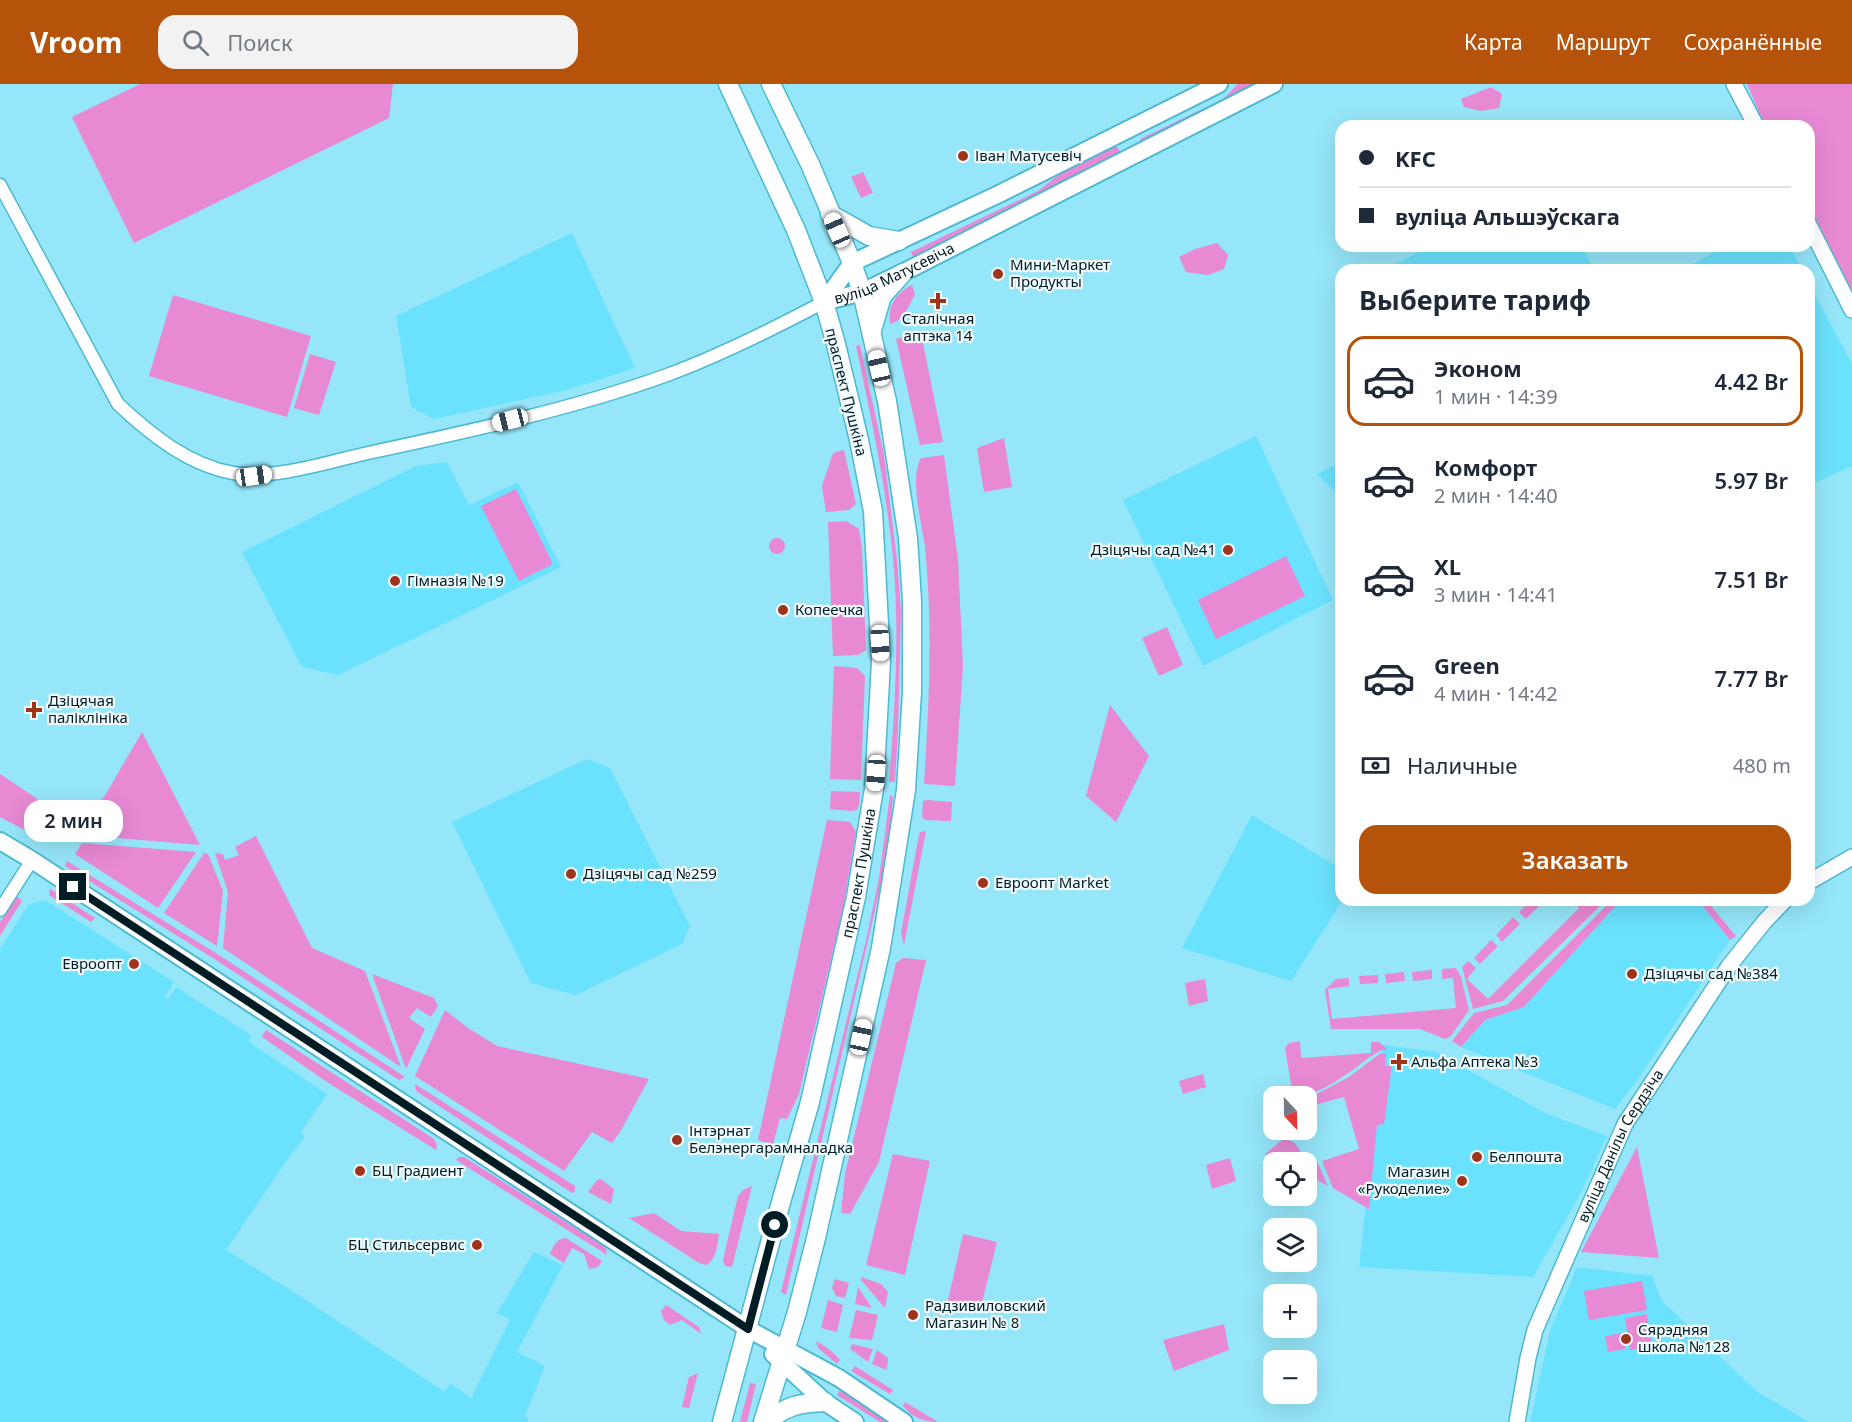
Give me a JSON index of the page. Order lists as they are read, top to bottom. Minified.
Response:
{"streets":{"main road":["вуліца Матусевіча","праспект Пушкіна"],"street":["вуліца Данілы Сердзіча"]},"crossings":[["вуліца Матусевіча","праспект Пушкіна"]],"places":{"other":["Іван Матусевіч","Мини-Маркет Продукты","Дзіцячы сад №41","Гімназія №19","Копеечка","Дзіцячы сад №259","Евроопт Market","Евроопт","Дзіцячы сад №384","Інтэрнат Белэнергарамналадка","Белпошта","БЦ Градиент","Магазин «Рукоделие»","БЦ Стильсервис","Радзивиловский Магазин № 8","Сярэдняя школа №128"],"health":["Сталічная аптэка 14","Дзіцячая паліклініка","Альфа Аптека №3"]},"north":"bottom","page":{"header":"Vroom","search":"Поиск","nav":["Карта","Маршрут","Сохранённые"],"banner":["KFC","вуліца Альшэўскага"],"heading":"Выберите тариф","list":[{"name":"Эконом","note":"1 мин · 14:39","value":"4.42 Br"},{"name":"Комфорт","note":"2 мин · 14:40","value":"5.97 Br"},{"name":"XL","note":"3 мин · 14:41","value":"7.51 Br"},{"name":"Green","note":"4 мин · 14:42","value":"7.77 Br"}],"pay":["Наличные","480 m"],"bubble":"2 мин","buttons":"Заказать","map_buttons":["+","−"]}}
